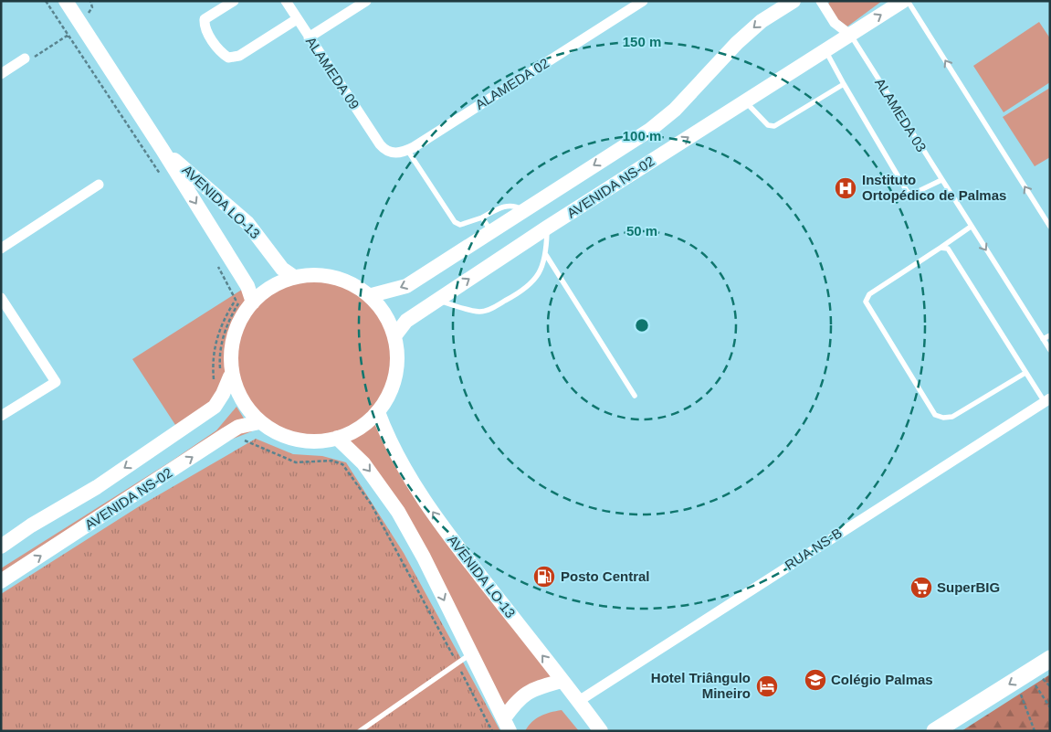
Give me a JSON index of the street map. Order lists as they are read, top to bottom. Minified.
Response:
{"streets":{"street":["ALAMEDA 09","ALAMEDA 02","ALAMEDA 03","AVENIDA NS-02","AVENIDA LO-13","RUA NS-B"]},"crossings":[["ALAMEDA 09","ALAMEDA 02"],["ALAMEDA 03","AVENIDA NS-02"],["AVENIDA LO-13","RUA NS-B"]],"places":{"hospital":["Instituto Ortopédico de Palmas"],"fuel station":["Posto Central"],"supermarket":["SuperBIG"],"school or university":["Colégio Palmas"],"hotel":["Hotel Triângulo Mineiro"]},"rings":["150 m","100 m","50 m"]}
